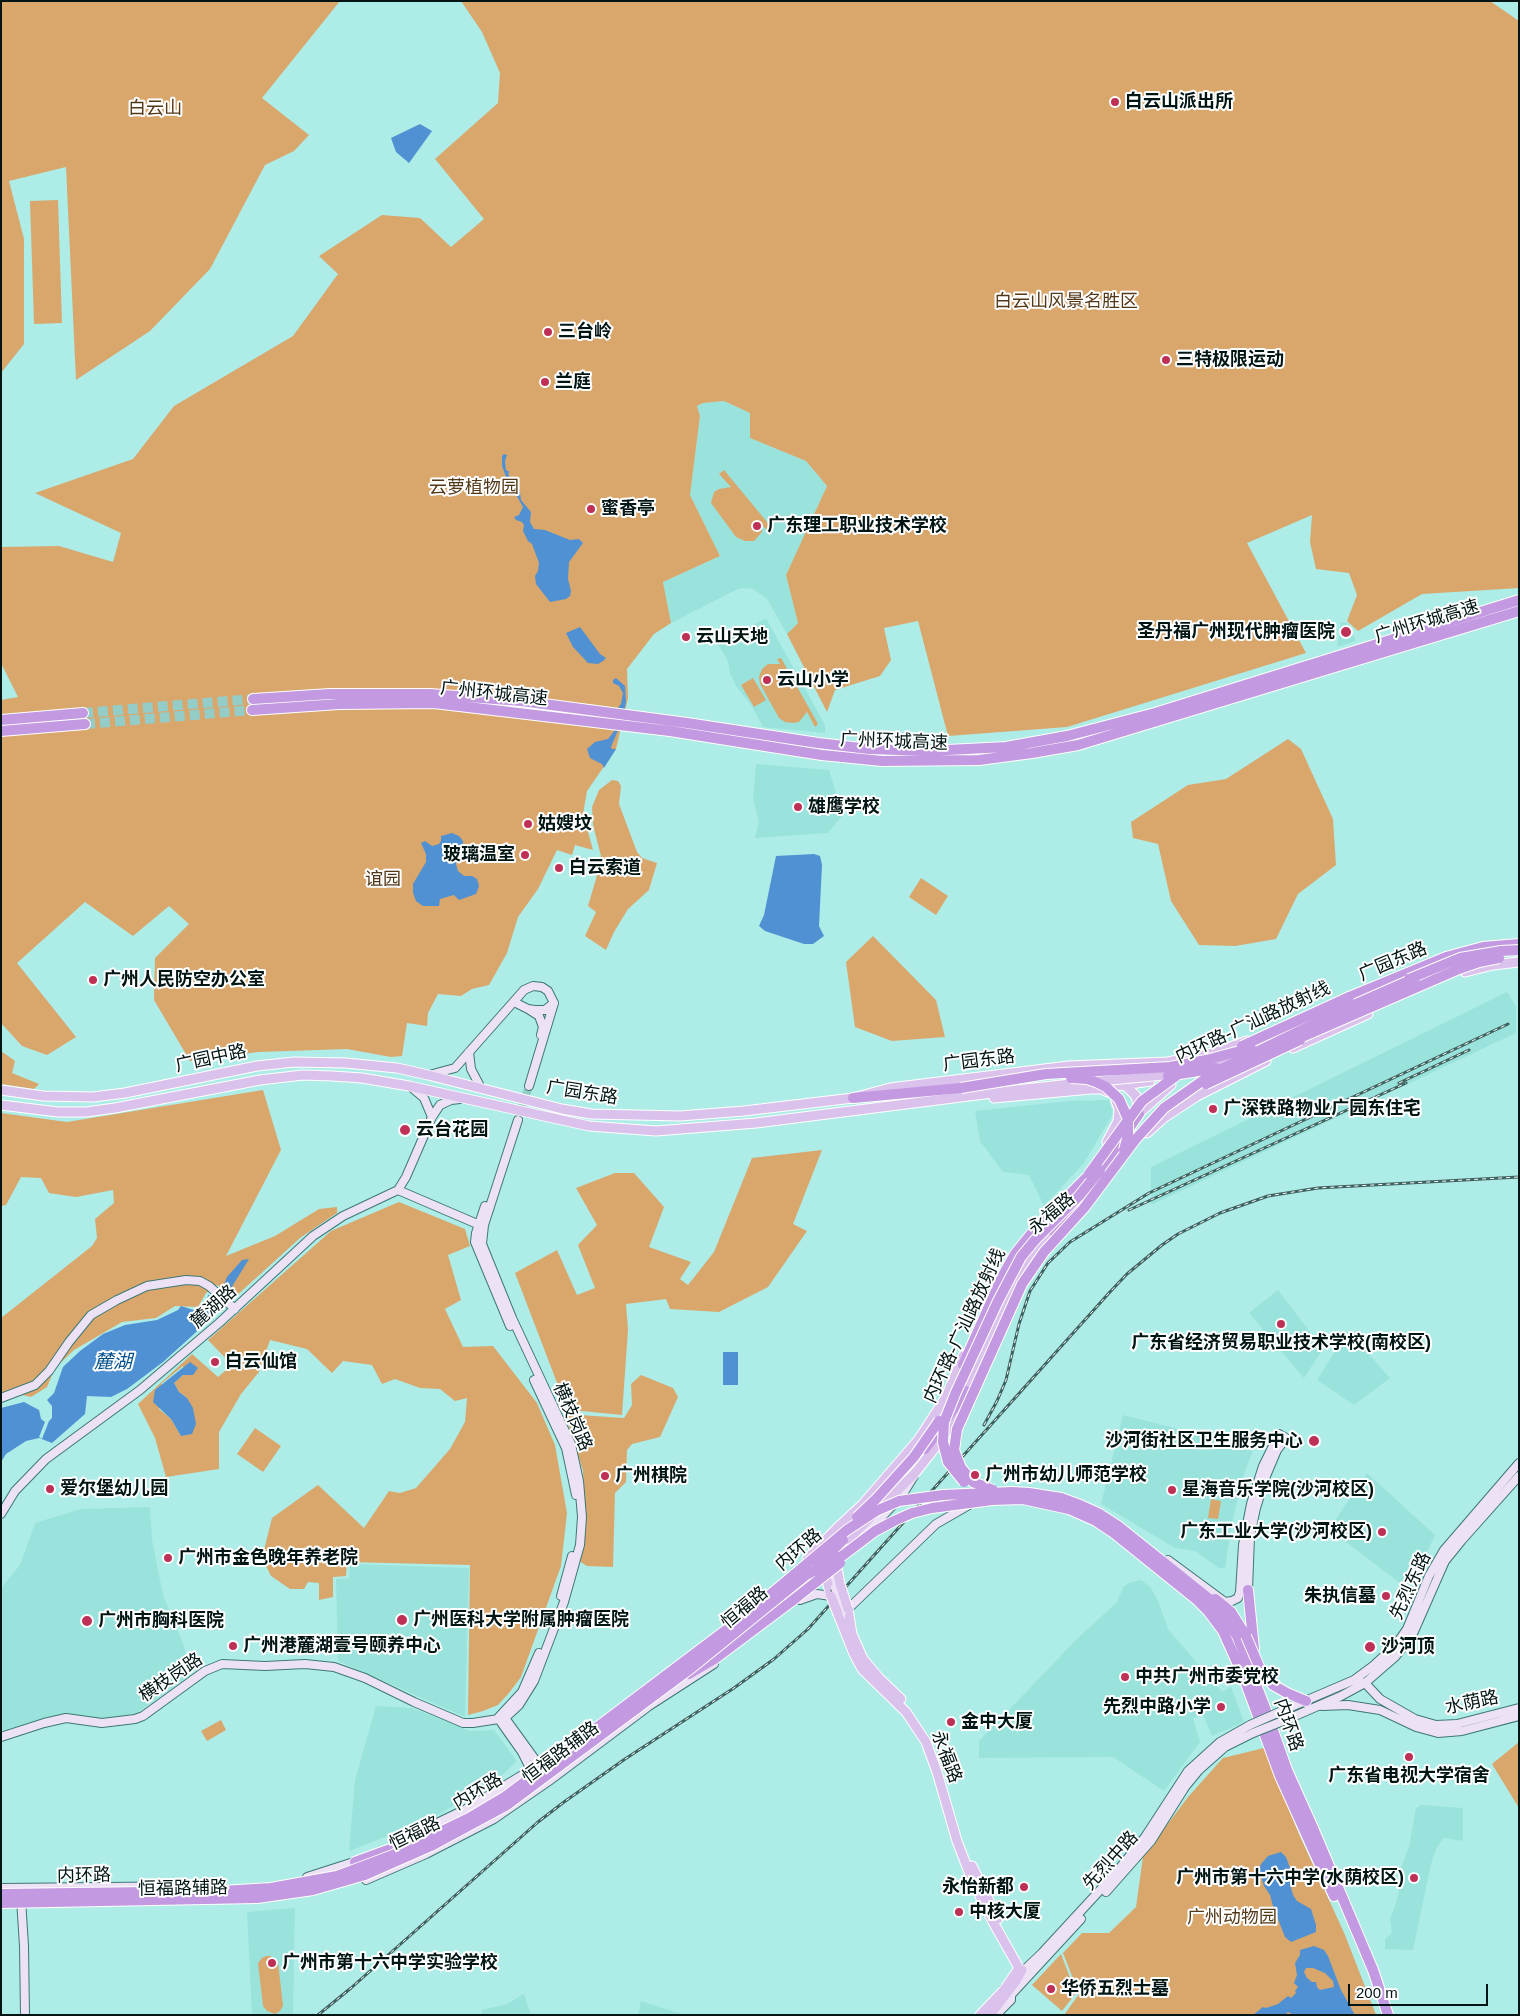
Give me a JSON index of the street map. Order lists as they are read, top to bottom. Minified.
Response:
{"streets":{"highway":["广州环城高速","内环路-广汕路放射线","内环路"],"main road":["广园东路","广园中路","永福路","麓湖路","横枝岗路","先烈东路","恒福路","水荫路","恒福路辅路","先烈中路"]},"crossings":[["广园东路","内环路-广汕路放射线"],["广园东路","广园中路"],["广园东路","永福路"],["内环路-广汕路放射线","内环路"],["内环路-广汕路放射线","恒福路"],["永福路","恒福路"],["永福路","恒福路辅路"],["永福路","先烈中路"],["内环路","恒福路"],["先烈东路","水荫路"],["先烈东路","先烈中路"],["恒福路","恒福路辅路"]],"water":["麓湖"],"parks":["白云山","白云山风景名胜区","云萝植物园","谊园","广州动物园"],"places":["白云山派出所","三台岭","三特极限运动","兰庭","蜜香亭","广东理工职业技术学校","圣丹福广州现代肿瘤医院","云山天地","云山小学","雄鹰学校","姑嫂坟","玻璃温室","白云索道","广州人民防空办公室","广深铁路物业广园东住宅","云台花园","广东省经济贸易职业技术学校(南校区)","白云仙馆","沙河街社区卫生服务中心","广州市幼儿师范学校","广州棋院","爱尔堡幼儿园","星海音乐学院(沙河校区)","广东工业大学(沙河校区)","广州市金色晚年养老院","朱执信墓","广州医科大学附属肿瘤医院","广州市胸科医院","广州港麓湖壹号颐养中心","沙河顶","中共广州市委党校","先烈中路小学","金中大厦","广东省电视大学宿舍","广州市第十六中学(水荫校区)","永怡新都","中核大厦","广州市第十六中学实验学校","华侨五烈士墓"],"scale_bar":"200 m"}
